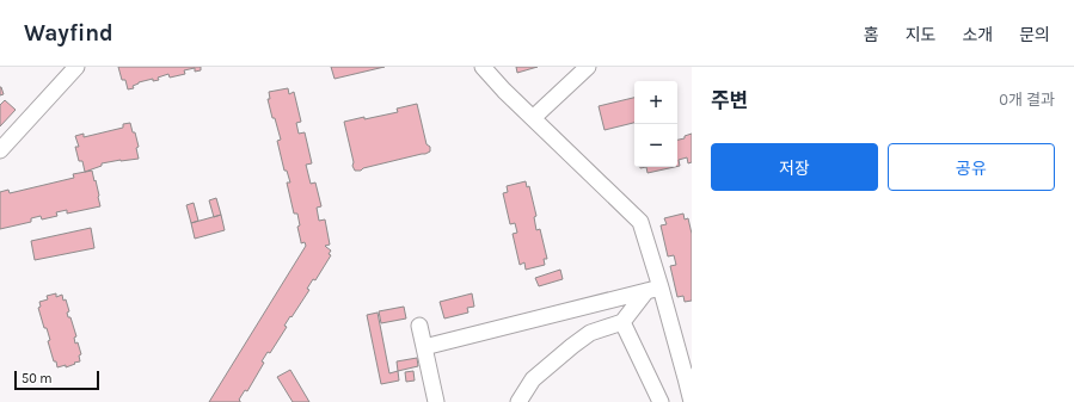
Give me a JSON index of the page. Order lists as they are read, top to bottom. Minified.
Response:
{"scale_bar":"50 m","page":{"header":"Wayfind","nav":["홈","지도","소개","문의"],"heading":["주변","0개 결과"],"map_buttons":["+","−"],"buttons":["저장","공유"],"scale":"50 m"}}
